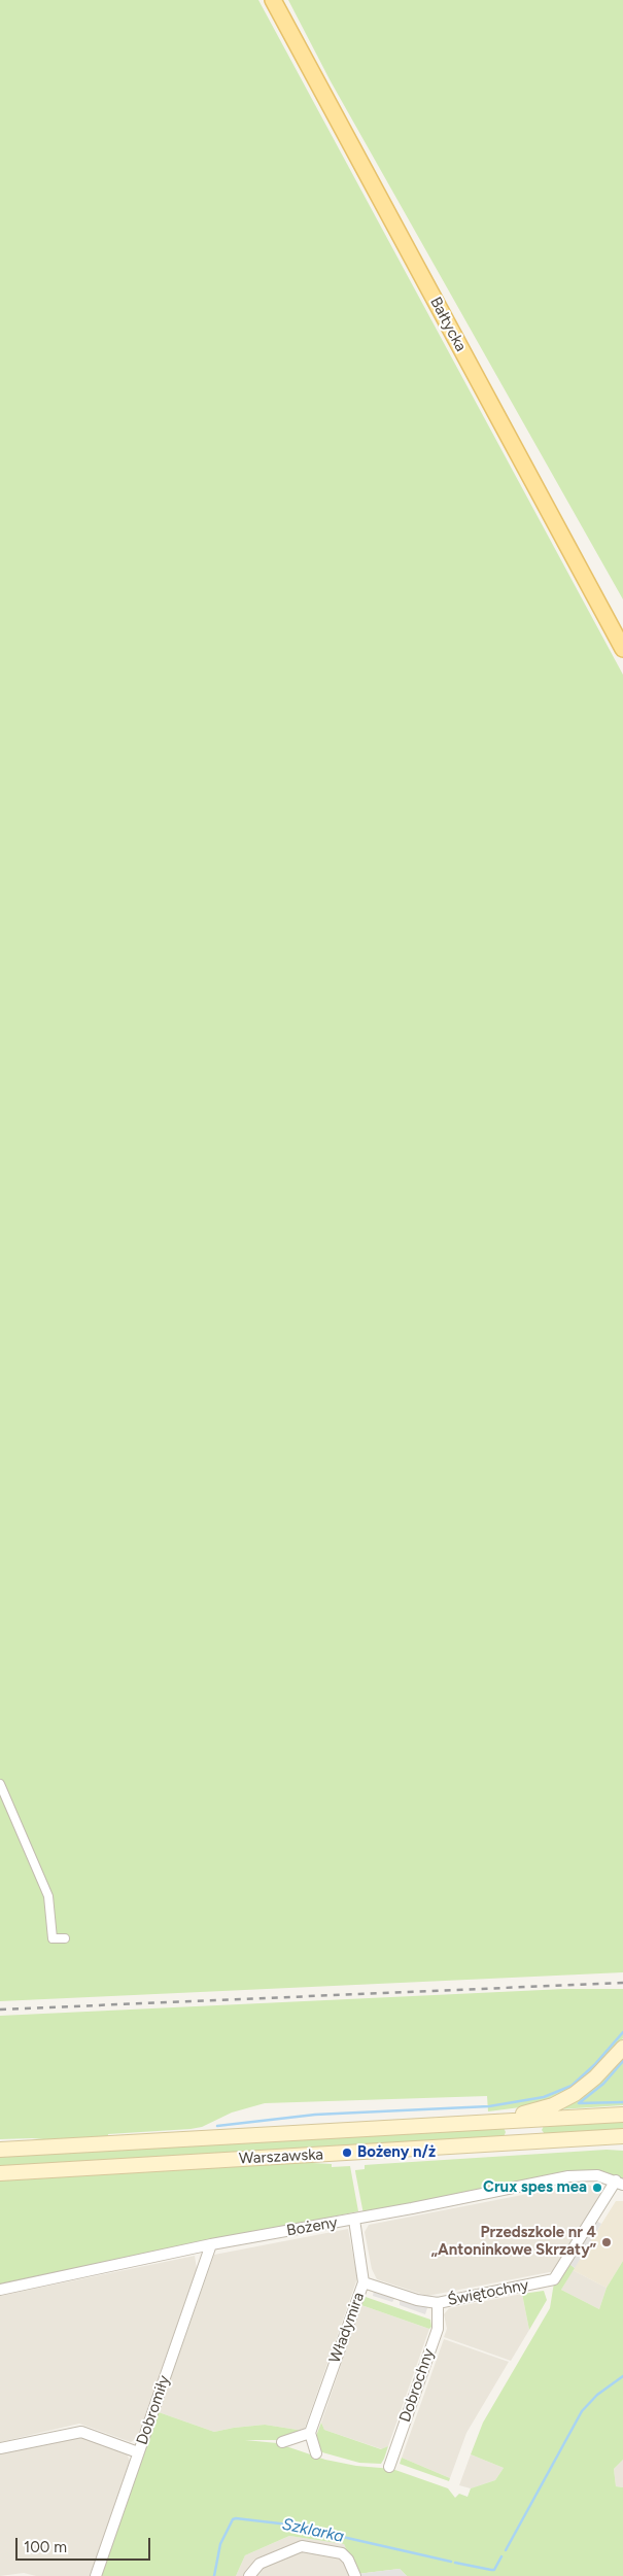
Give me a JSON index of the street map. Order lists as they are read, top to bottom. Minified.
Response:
{"streets":{"main road":["Bałtycka","Warszawska"],"street":["Bożeny","Świętochny","Władymira","Dobrochny","Dobromiły"]},"crossings":[["Bożeny","Świętochny"],["Bożeny","Władymira"],["Bożeny","Dobromiły"],["Świętochny","Władymira"],["Świętochny","Dobrochny"]],"water":["Szklarka"],"places":["Bożeny n/ż","Crux spes mea","Przedszkole nr 4 „Antoninkowe Skrzaty”"],"scale_bar":"100 m"}
